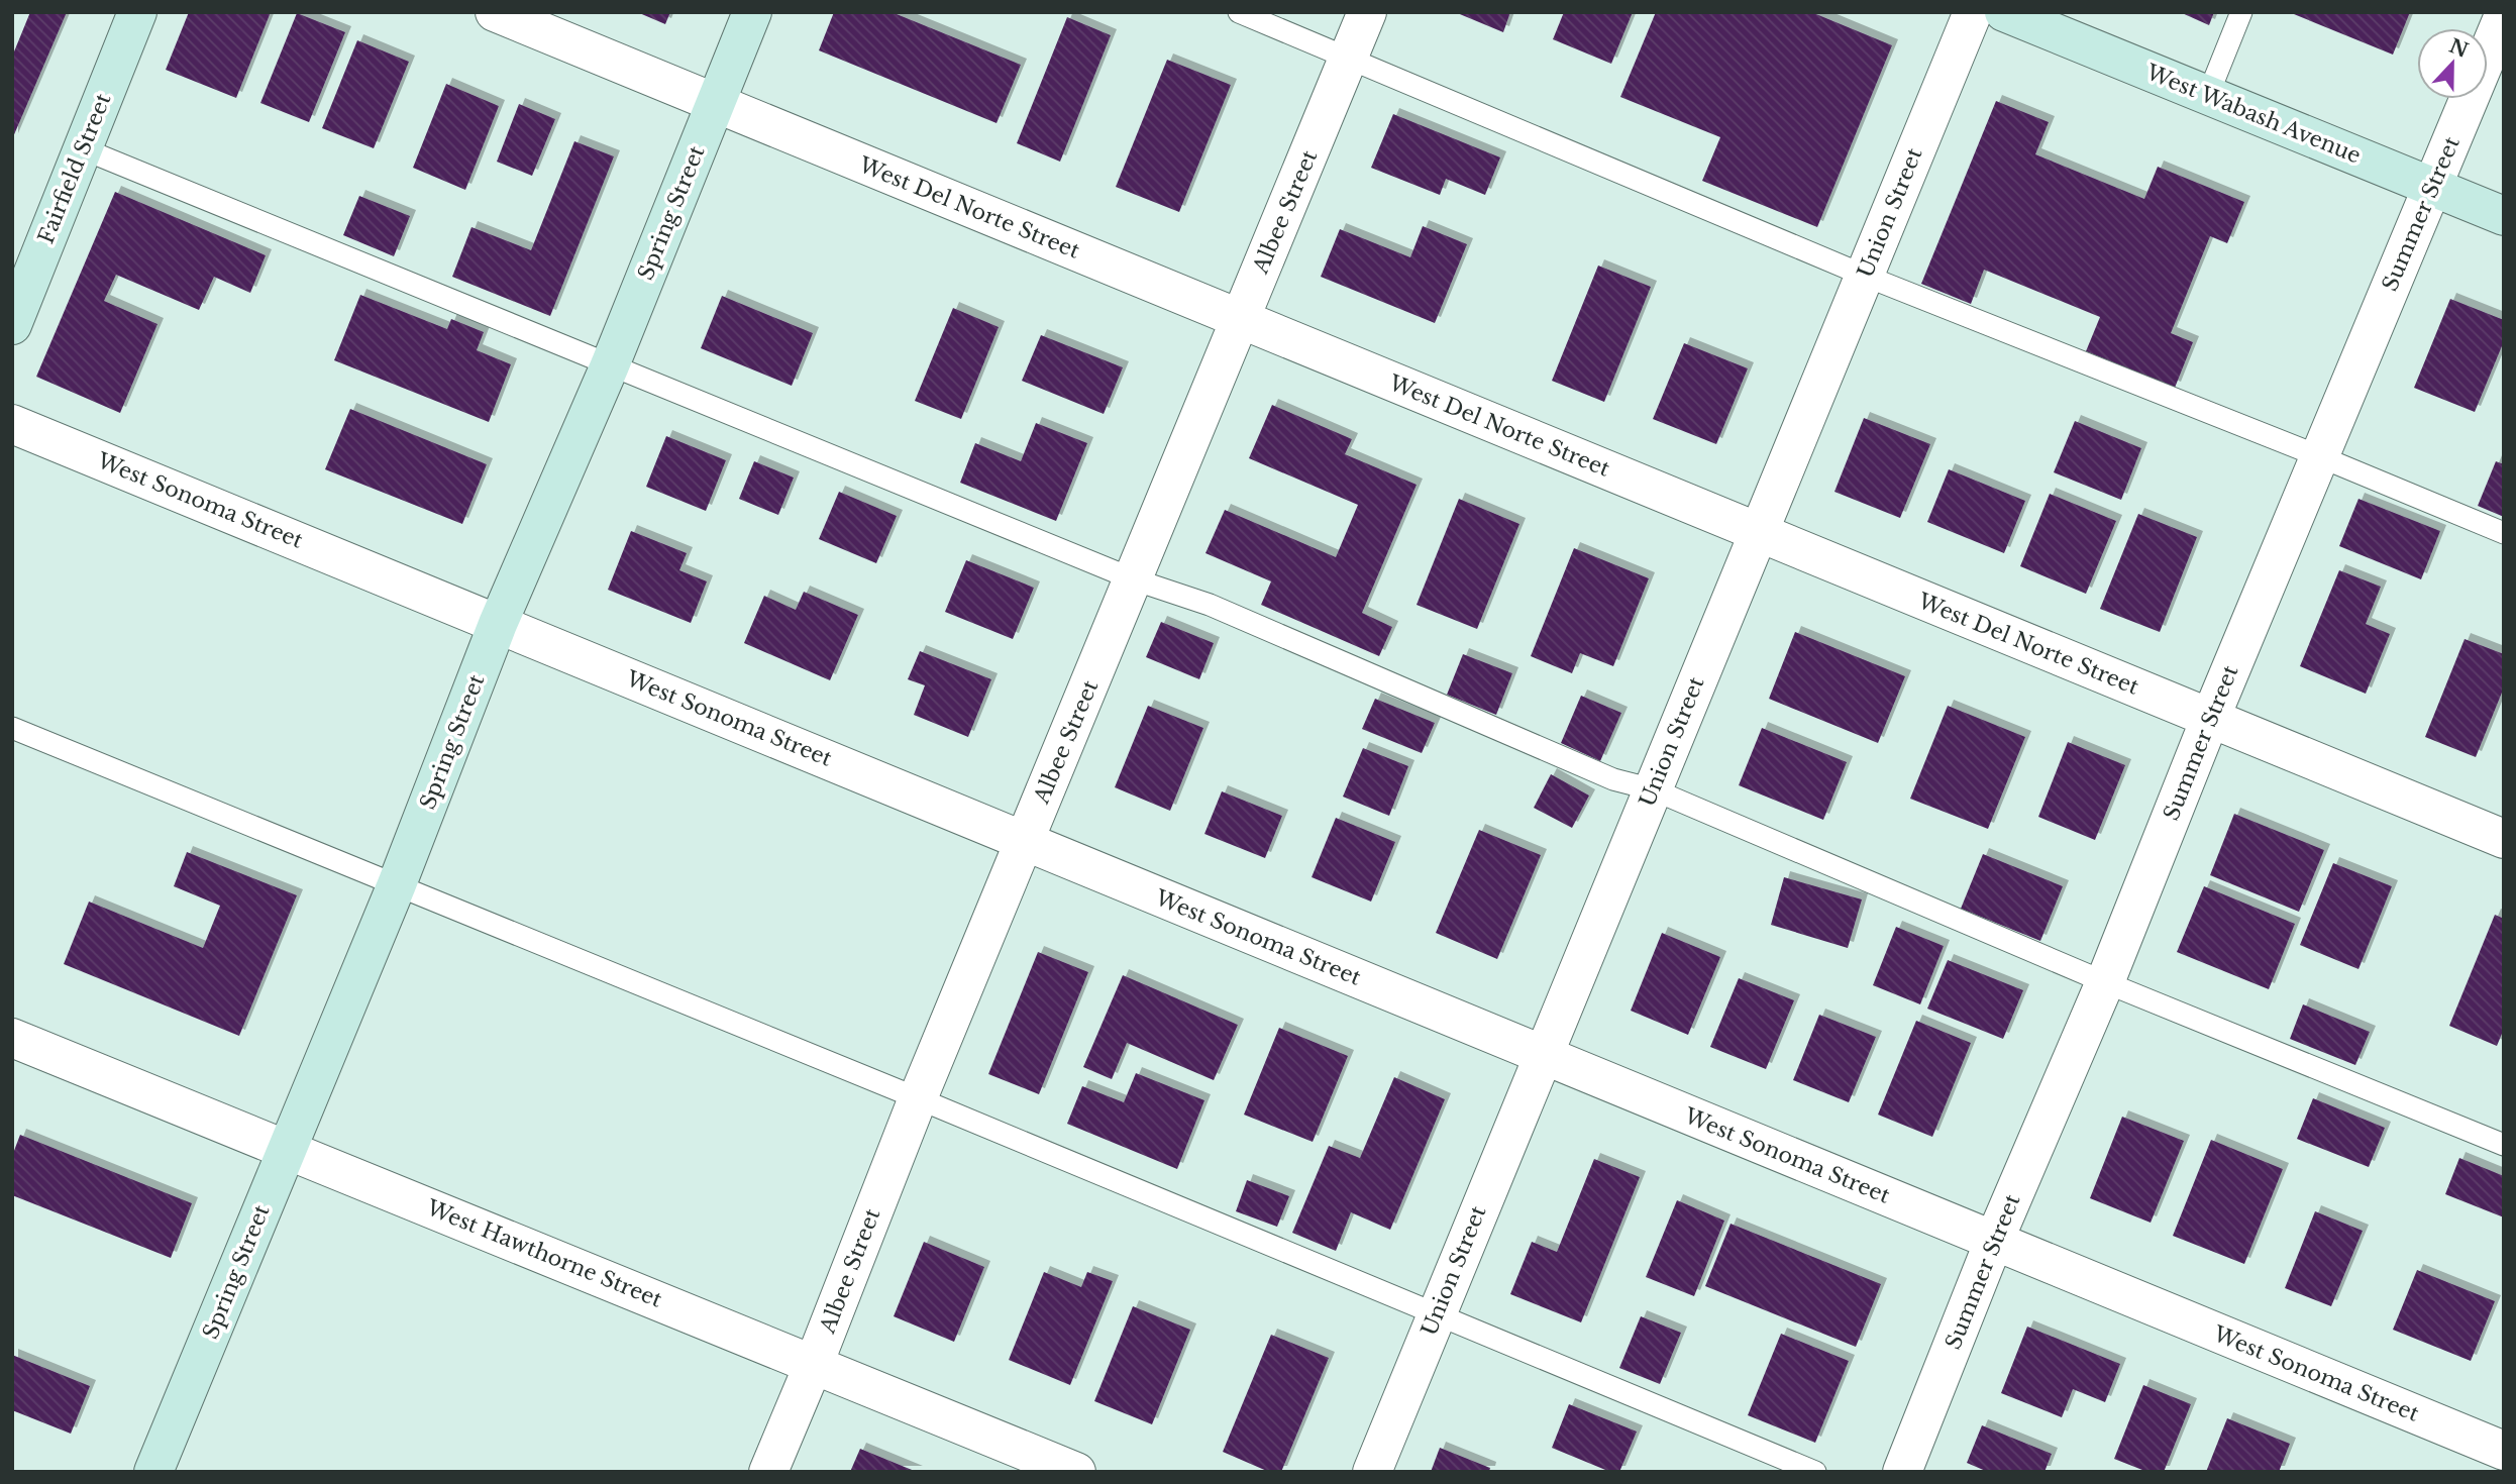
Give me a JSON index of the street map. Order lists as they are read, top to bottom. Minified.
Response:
{"streets":{"street":["West Wabash Avenue","Fairfield Street","West Del Norte Street","Albee Street","Spring Street","Union Street","Summer Street","West Sonoma Street","West Hawthorne Street"]},"crossings":[["West Wabash Avenue","Summer Street"],["West Del Norte Street","Albee Street"],["West Del Norte Street","Spring Street"],["West Del Norte Street","Union Street"],["West Del Norte Street","Summer Street"],["Albee Street","West Sonoma Street"],["Albee Street","West Hawthorne Street"],["Spring Street","West Sonoma Street"],["Spring Street","West Hawthorne Street"],["Union Street","West Sonoma Street"],["Summer Street","West Sonoma Street"]],"north":"top"}
